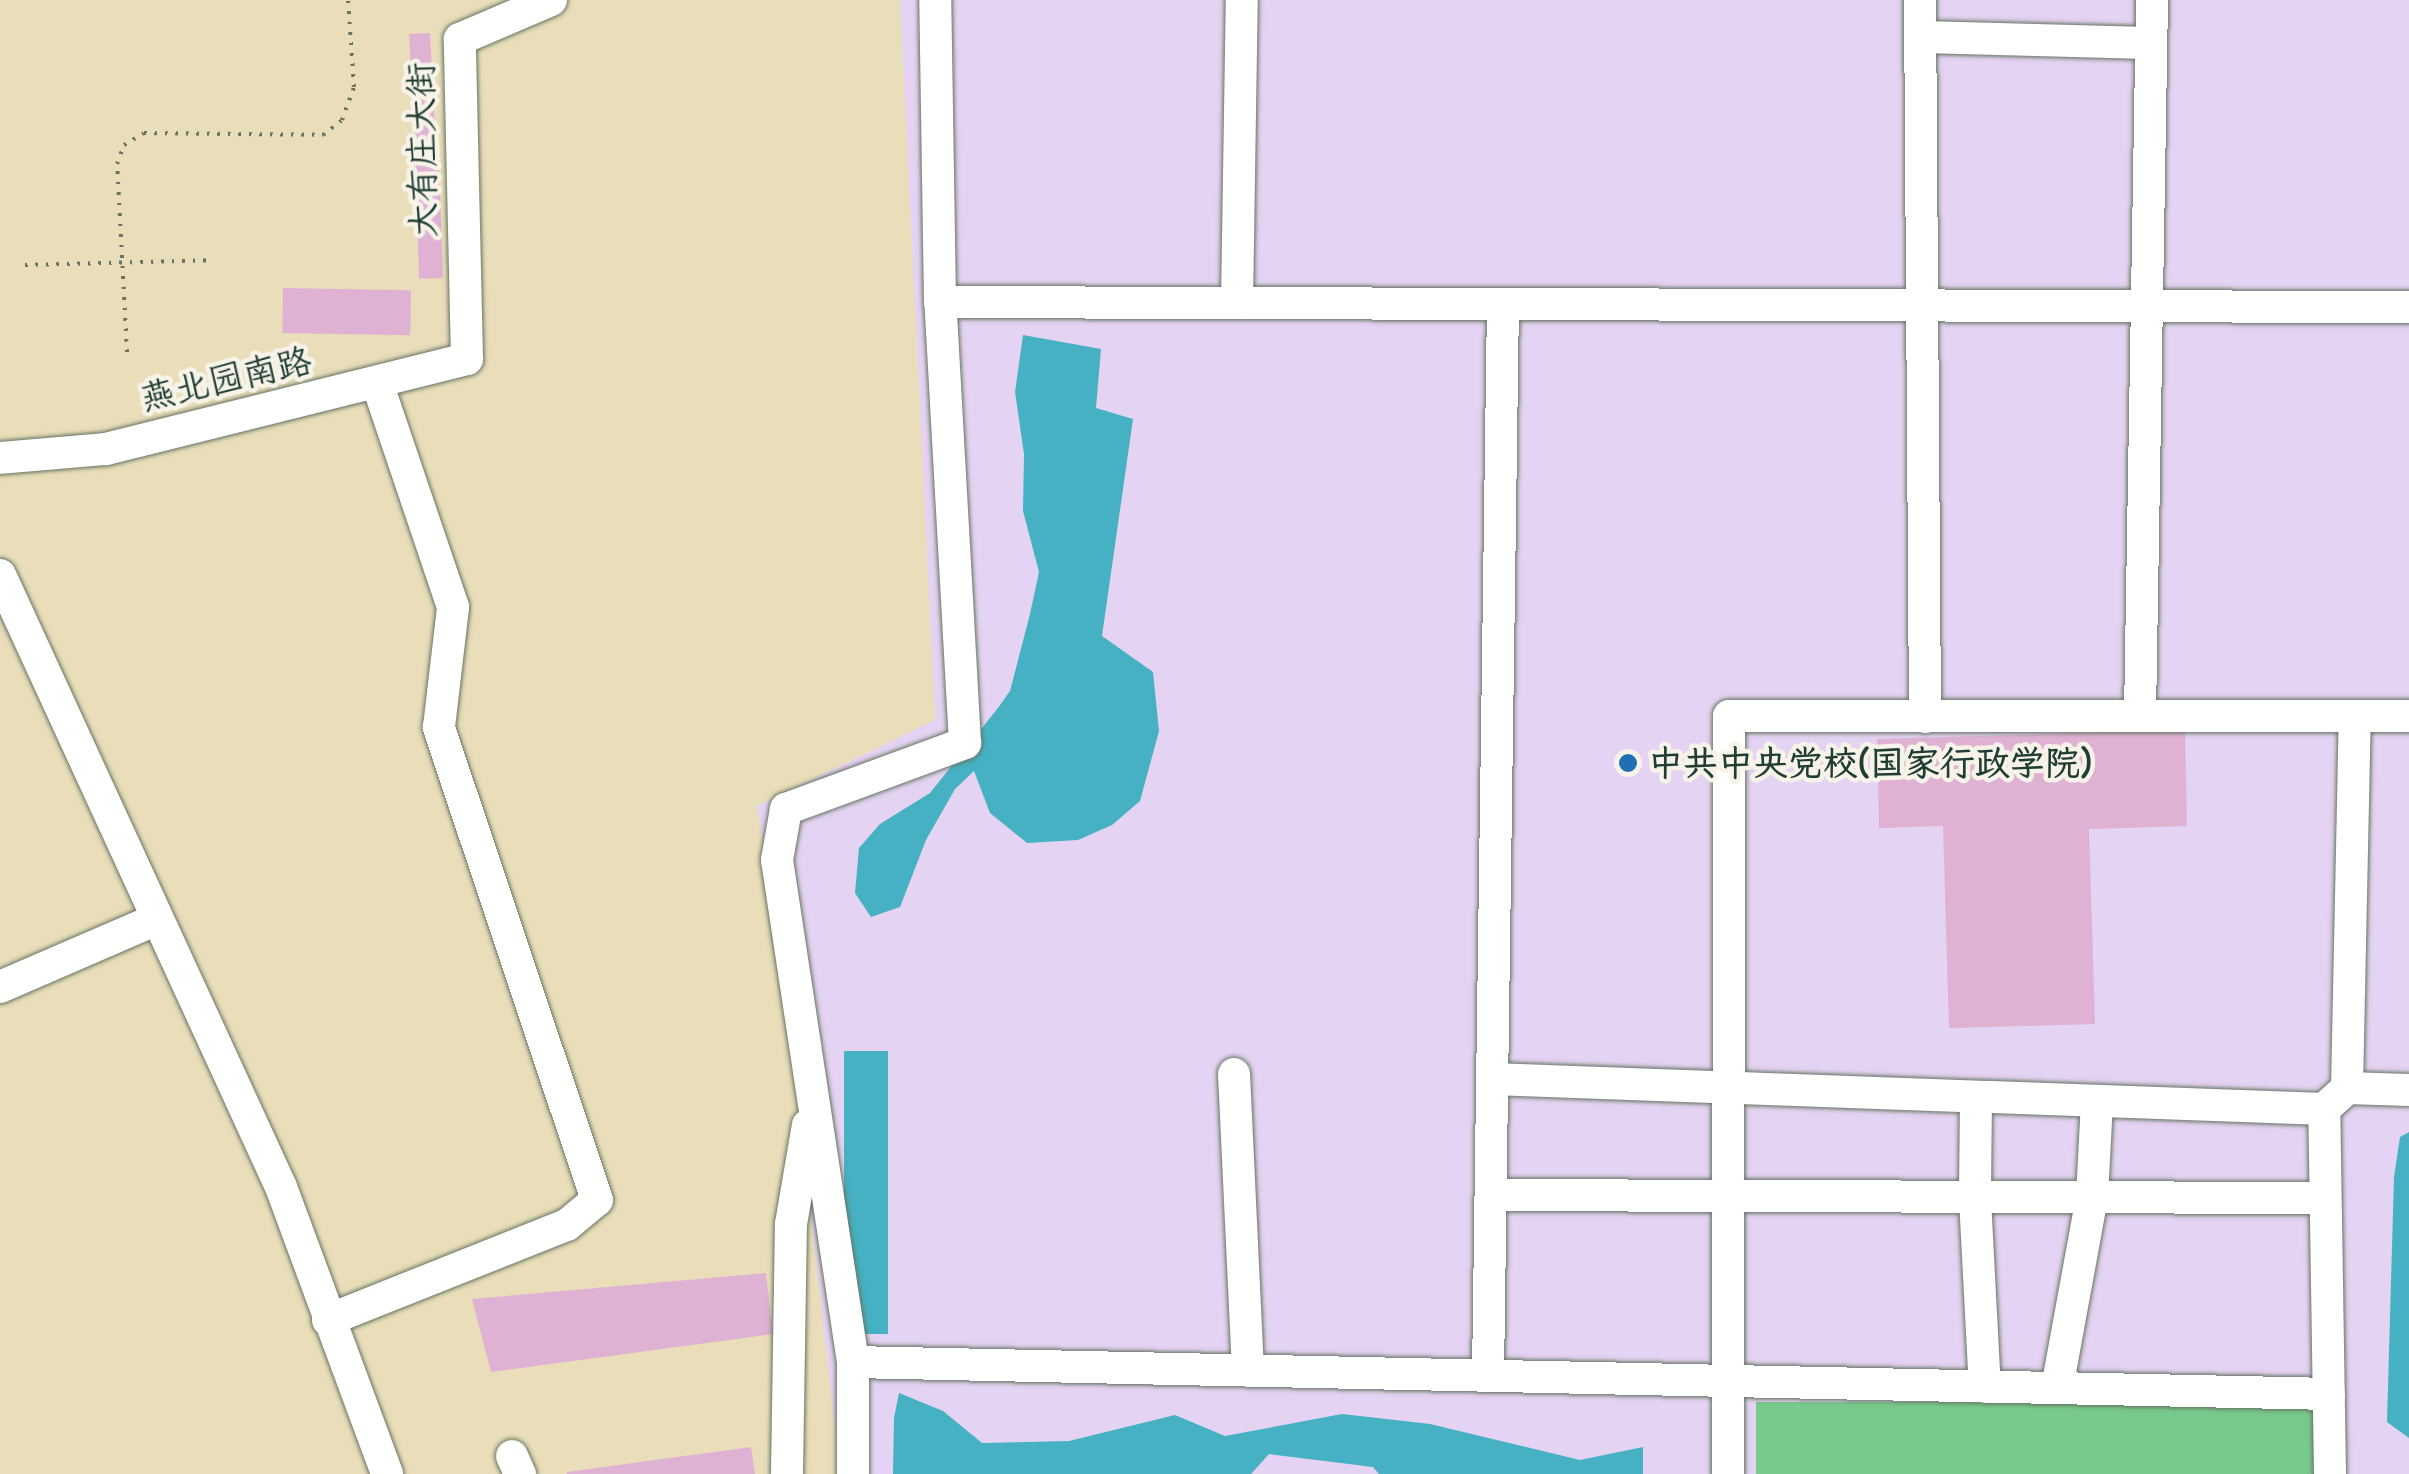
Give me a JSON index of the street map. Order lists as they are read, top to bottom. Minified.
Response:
{"streets":{"street":["大有庄大街","燕北园南路"]},"crossings":[["大有庄大街","燕北园南路"]],"places":["中共中央党校(国家行政学院)"]}
